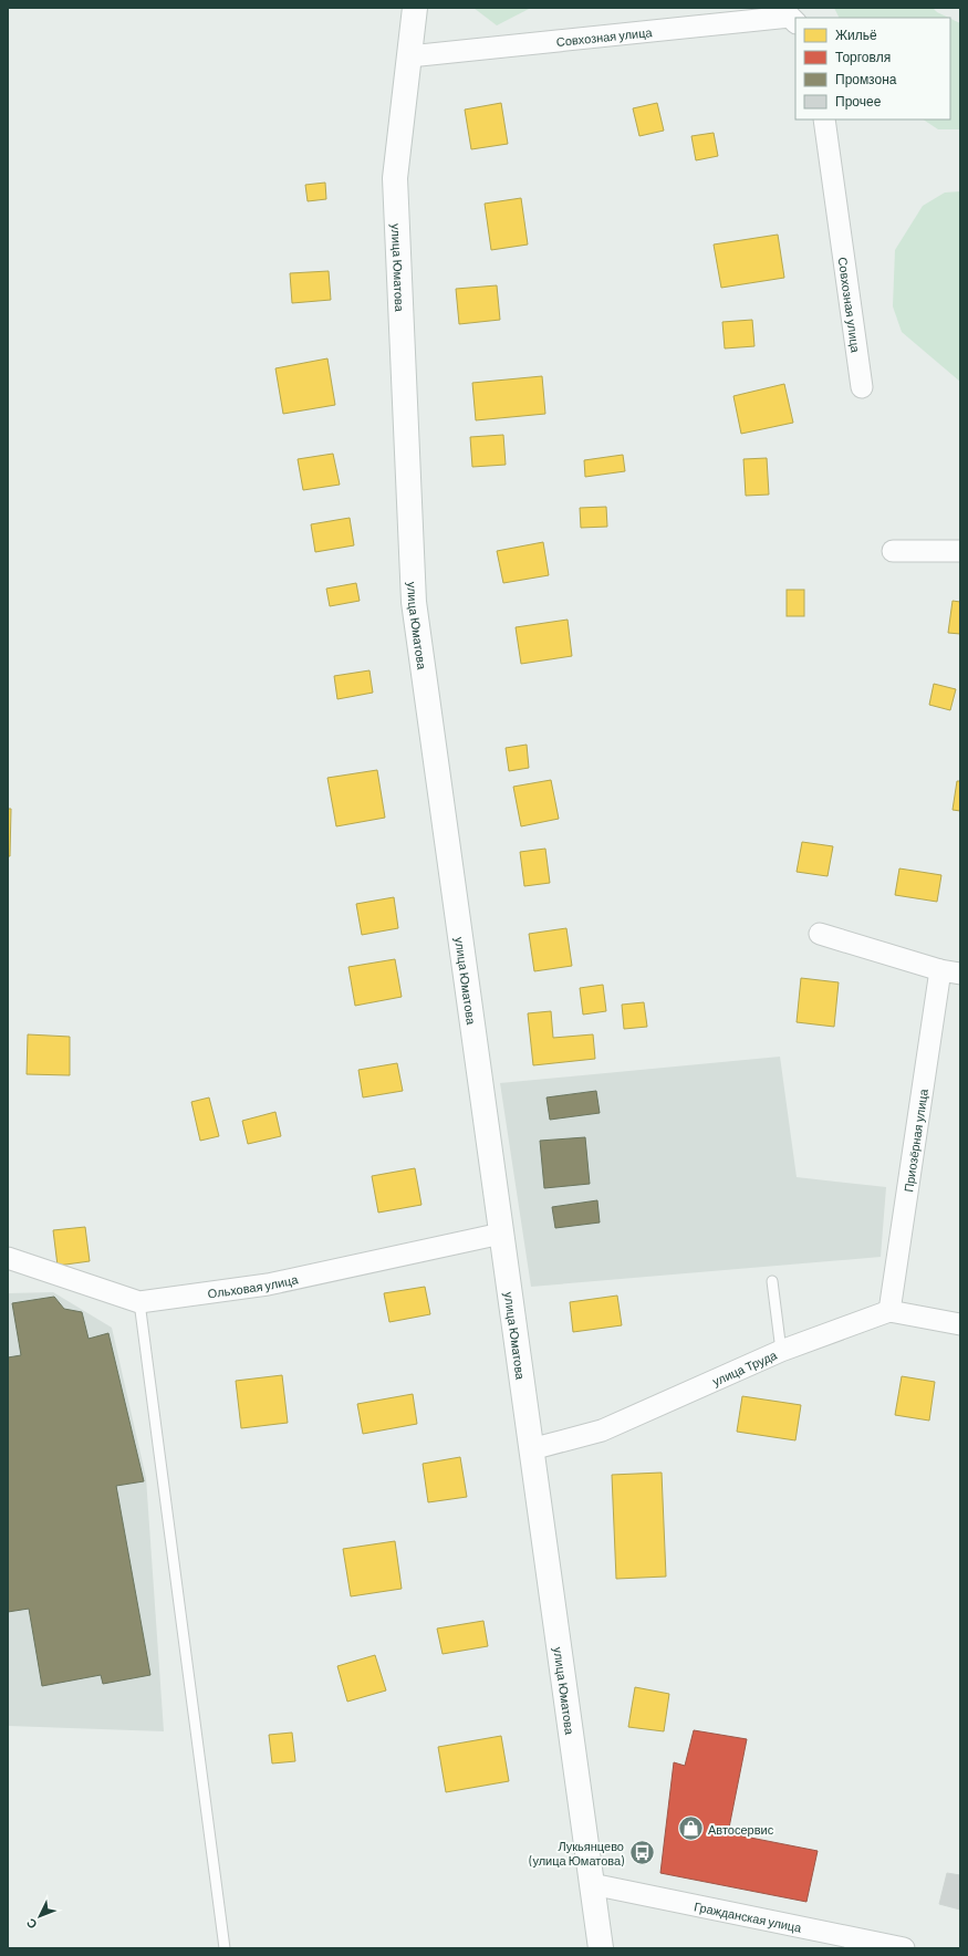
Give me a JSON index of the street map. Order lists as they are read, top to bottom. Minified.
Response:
{"streets":{"main road":["улица Юматова"],"street":["Совхозная улица","Приозёрная улица","Ольховая улица","улица Труда","Гражданская улица"]},"crossings":[["Совхозная улица","улица Юматова"],["улица Юматова","Ольховая улица"],["улица Юматова","улица Труда"],["улица Юматова","Гражданская улица"],["Приозёрная улица","улица Труда"]],"places":{"shop":["Автосервис"],"bus stop":["Лукьянцево (улица Юматова)"]},"legend":["Жильё","Торговля","Промзона","Прочее"],"north":"bottom left"}
